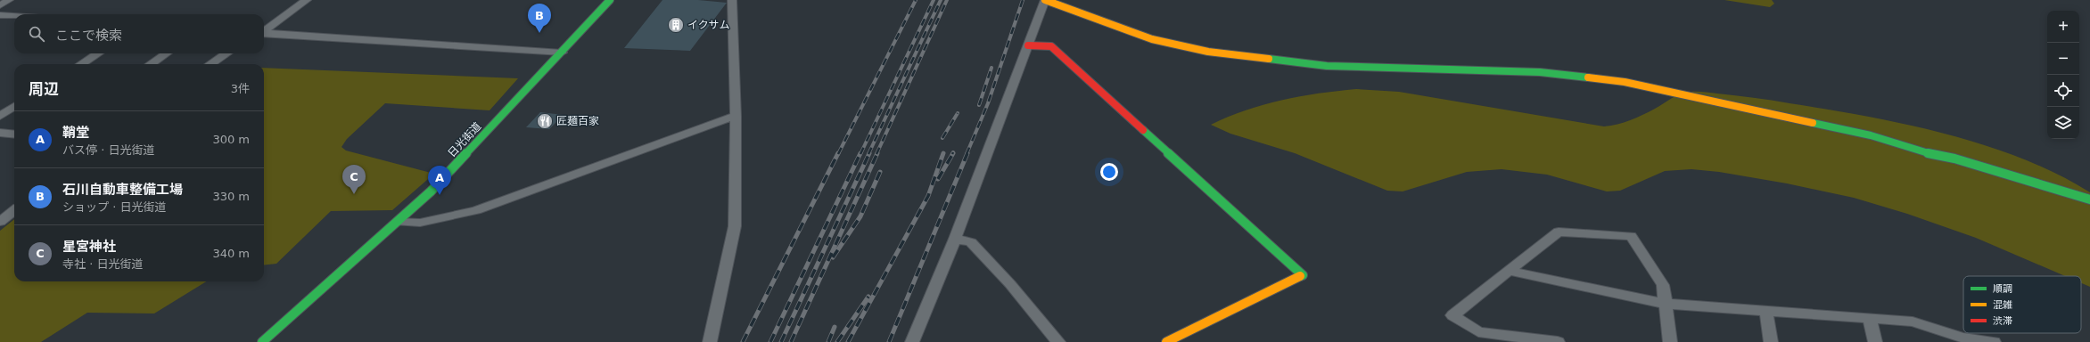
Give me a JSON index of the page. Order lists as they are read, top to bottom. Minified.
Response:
{"streets":{"main road":["日光街道"]},"places":{"building":["イクサム"],"restaurant":["匠麺百家"]},"legend":["順調","混雑","渋滞"],"page":{"pins":["B","C","A"],"map_buttons":["+","−"],"search":"ここで検索","heading":["周辺","3件"],"list":[{"mark":"A","name":"鞘堂","note":"バス停 · 日光街道","value":"300 m"},{"mark":"B","name":"石川自動車整備工場","note":"ショップ · 日光街道","value":"330 m"},{"mark":"C","name":"星宮神社","note":"寺社 · 日光街道","value":"340 m"}]}}
